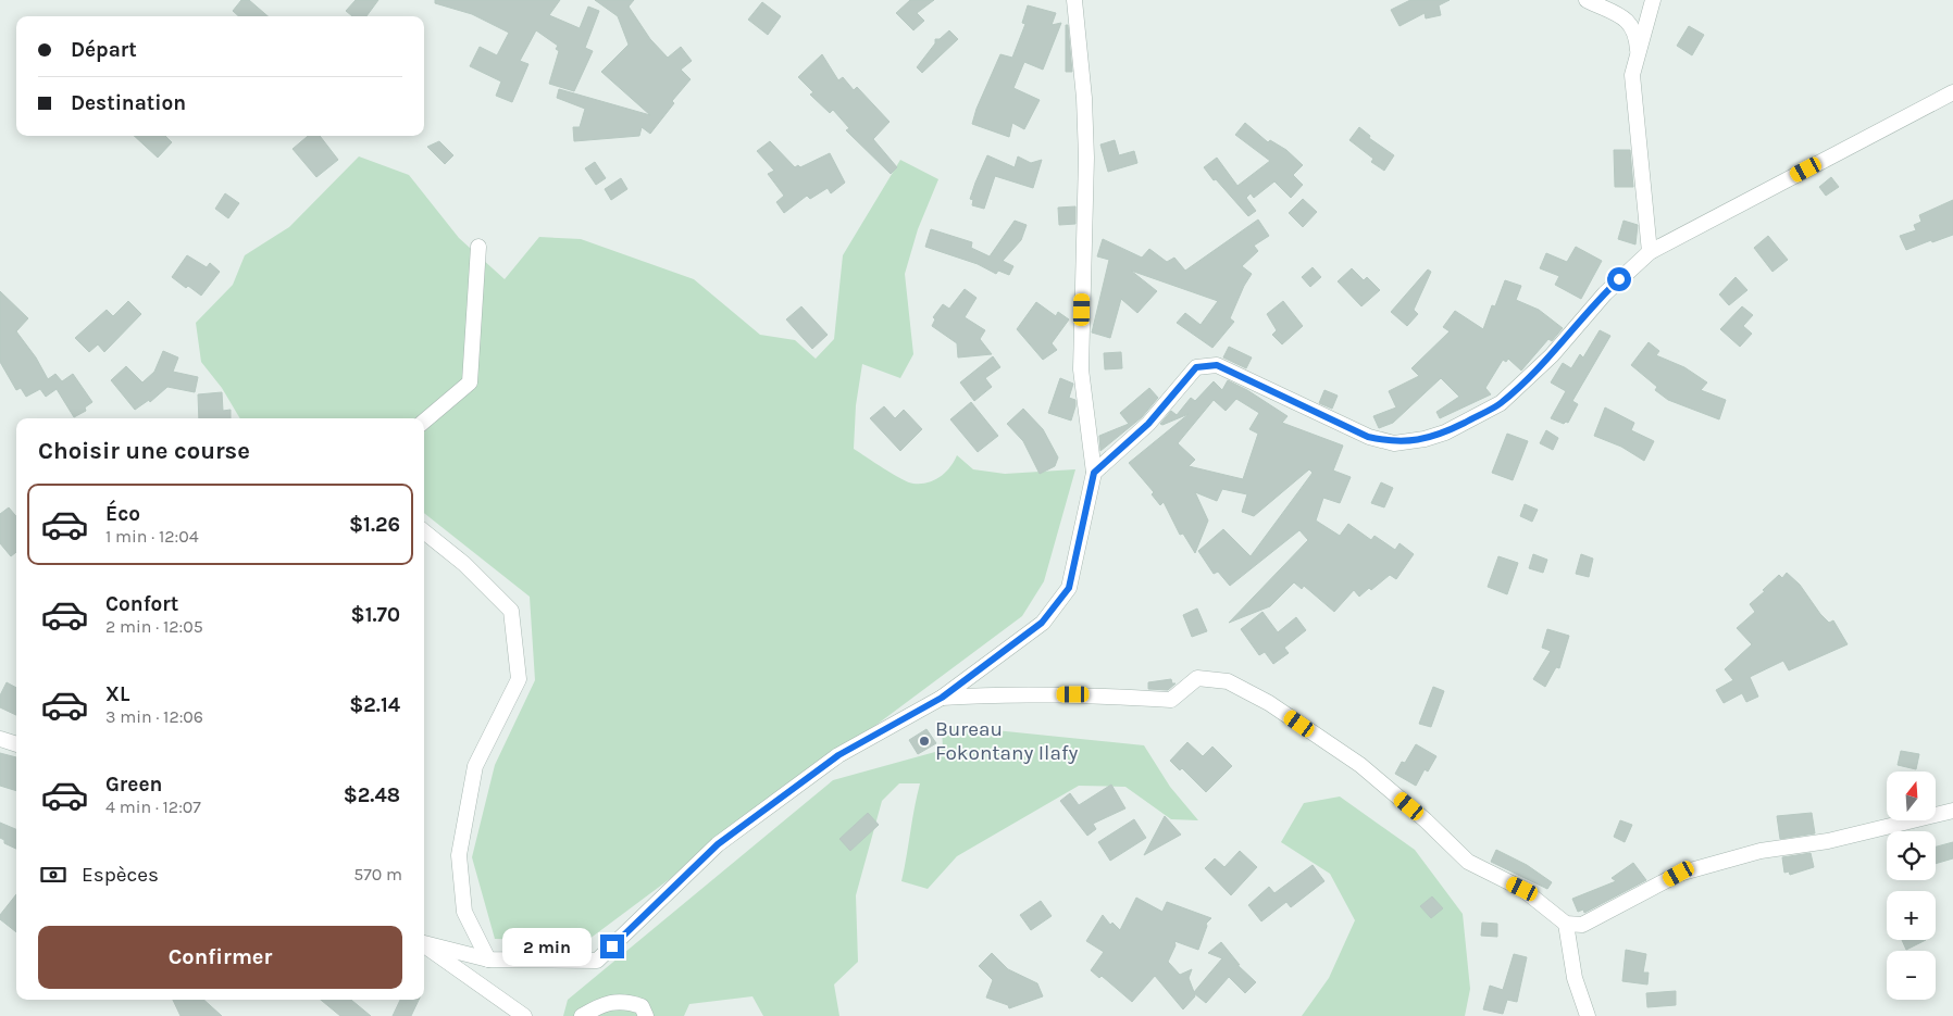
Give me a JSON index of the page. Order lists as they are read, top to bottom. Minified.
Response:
{"places":["Bureau Fokontany Ilafy"],"north":"top","page":{"banner":["Départ","Destination"],"heading":"Choisir une course","list":[{"name":"Éco","note":"1 min · 12:04","value":"$1.26"},{"name":"Confort","note":"2 min · 12:05","value":"$1.70"},{"name":"XL","note":"3 min · 12:06","value":"$2.14"},{"name":"Green","note":"4 min · 12:07","value":"$2.48"}],"map_buttons":["+","−"],"pay":["Espèces","570 m"],"buttons":"Confirmer","bubble":"2 min"}}
